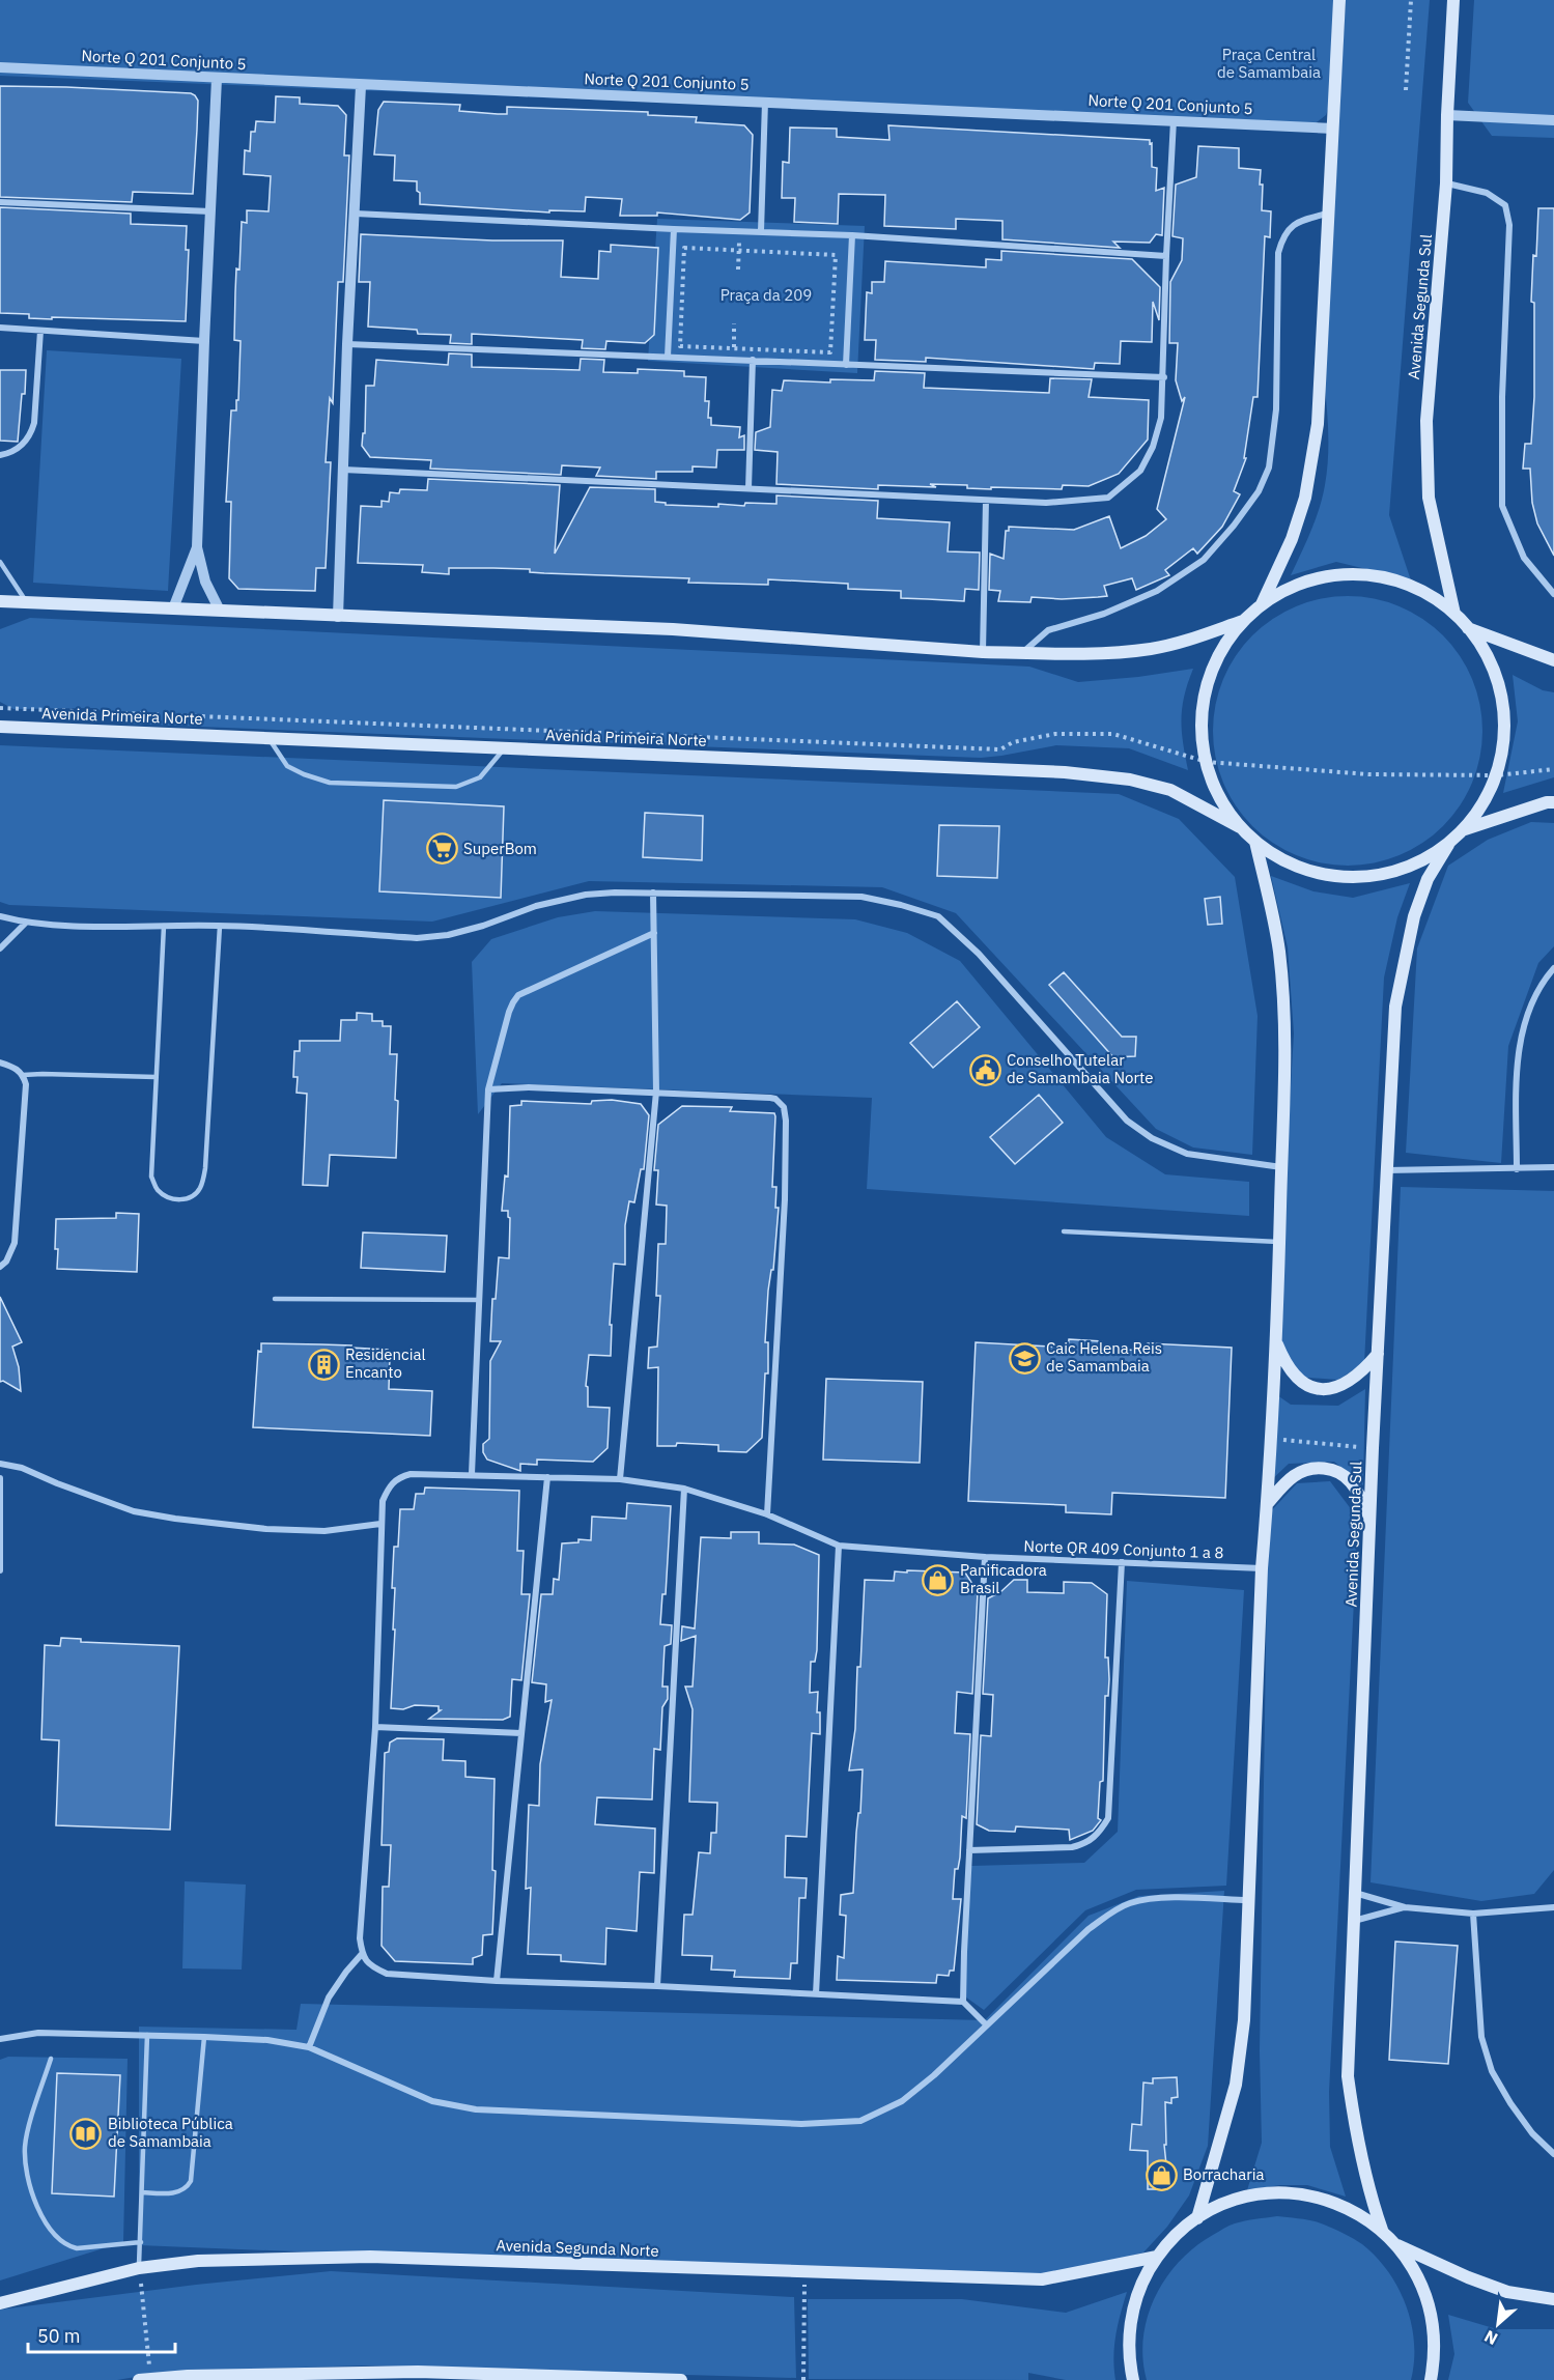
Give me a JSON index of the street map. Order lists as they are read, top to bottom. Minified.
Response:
{"streets":{"main road":["Avenida Segunda Sul","Avenida Primeira Norte","Avenida Segunda Norte"],"street":["Norte Q 201 Conjunto 5","Norte QR 409 Conjunto 1 a 8"]},"parks":["Praça Central de Samambaia","Praça da 209"],"places":{"supermarket":["SuperBom"],"public building":["Conselho Tutelar de Samambaia Norte"],"school or university":["Caic Helena Reis de Samambaia"],"building":["Residencial Encanto"],"shop":["Panificadora Brasil","Borracharia"],"library":["Biblioteca Pública de Samambaia"]},"scale_bar":"50 m","north":"bottom left"}
